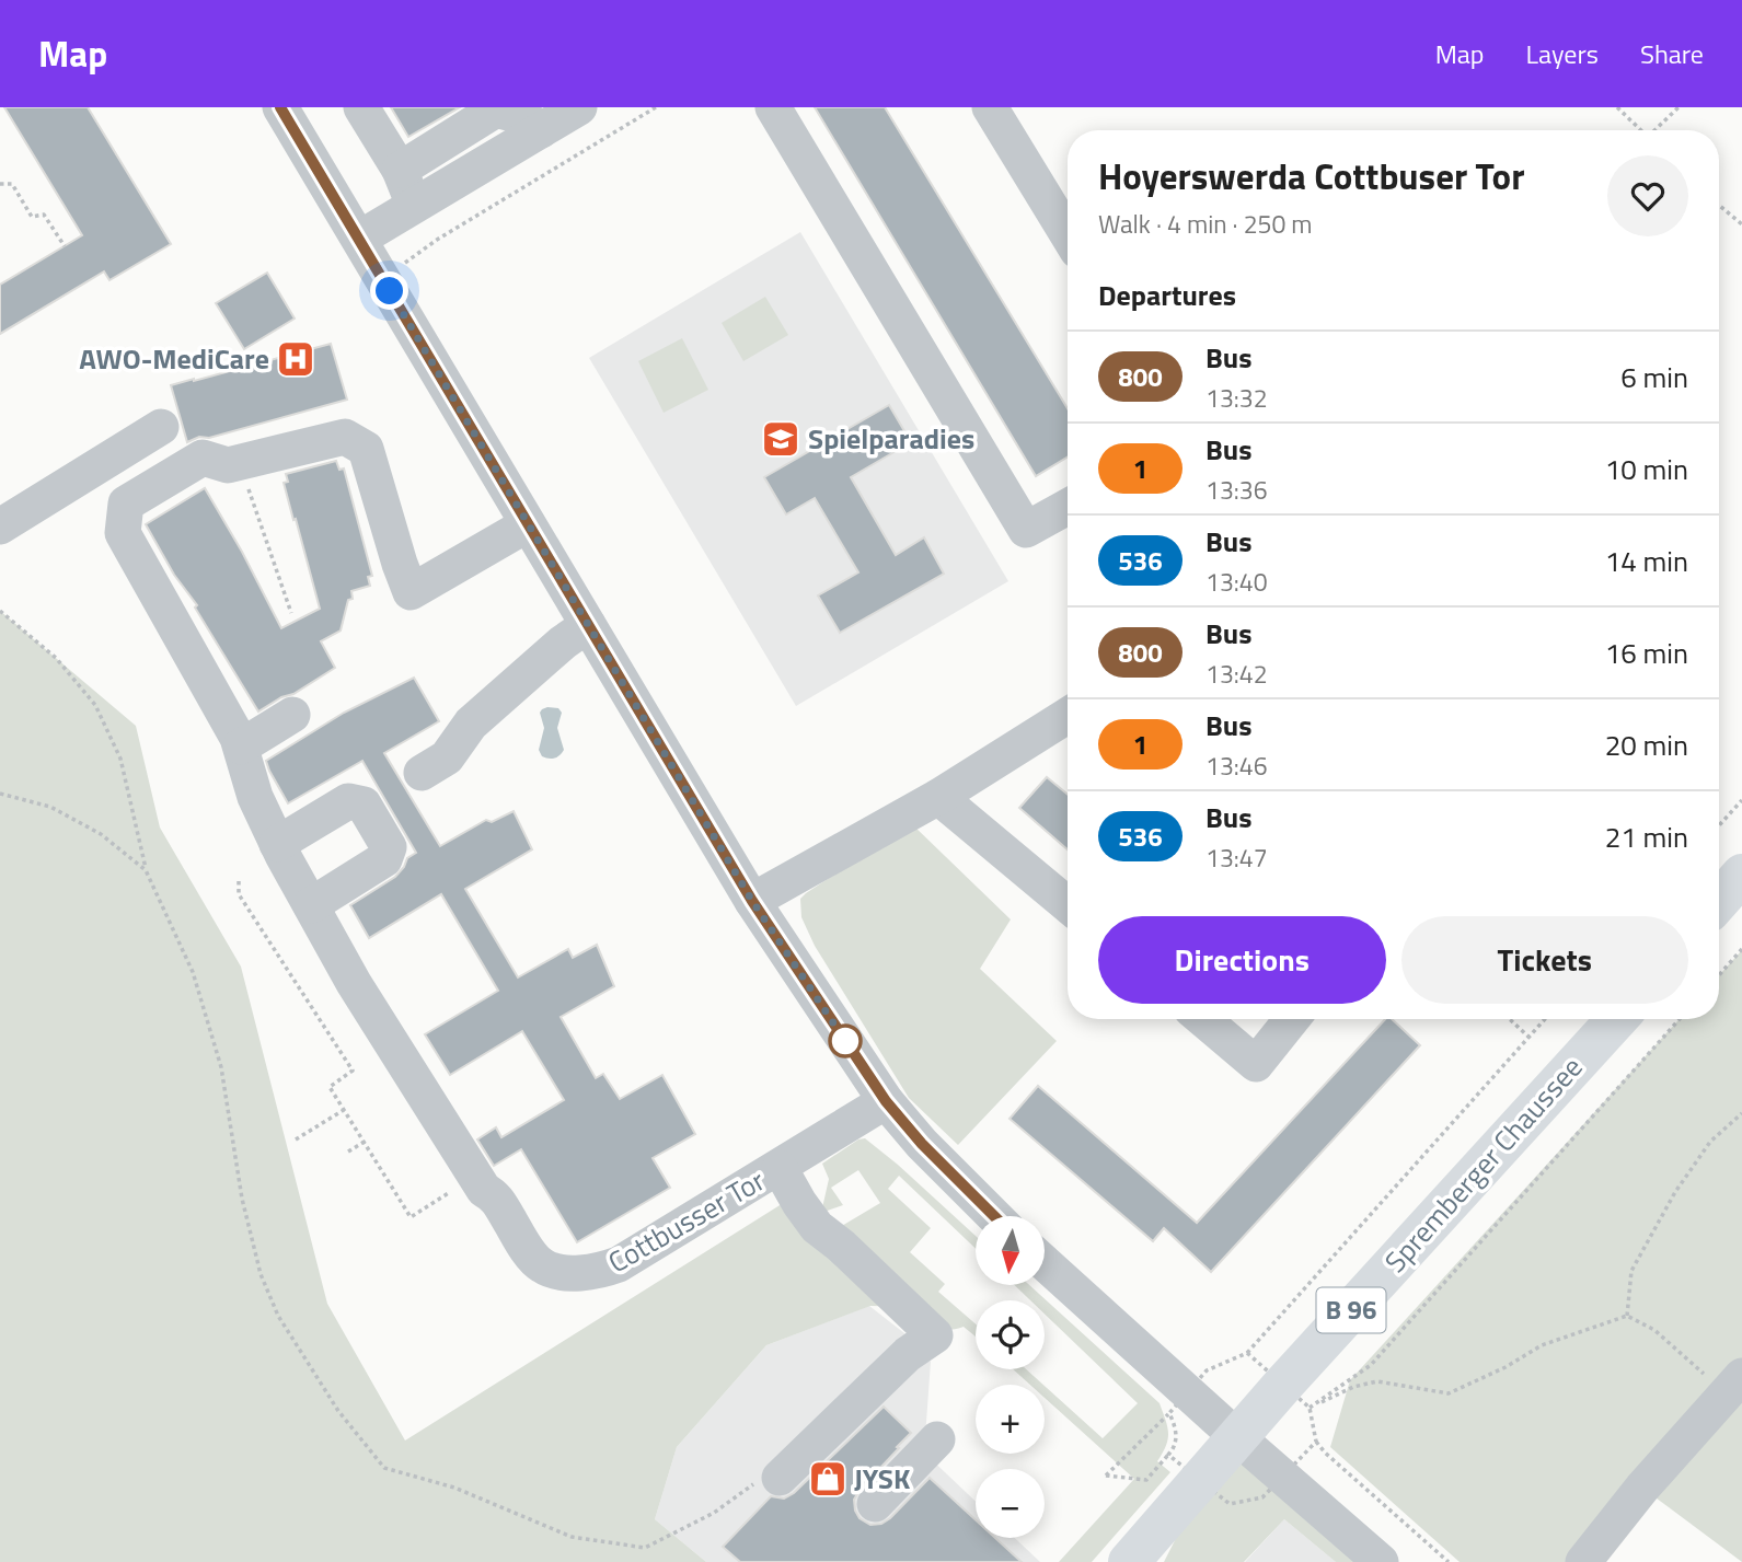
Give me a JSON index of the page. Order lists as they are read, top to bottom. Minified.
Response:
{"streets":{"main road":["Spremberger Chaussee","B 96"],"street":["Cottbusser Tor"]},"places":{"hospital":["AWO-MediCare"],"school or university":["Spielparadies"],"shop":["JYSK"]},"lines":["bus line 800"],"north":"bottom","page":{"header":"Map","nav":["Map","Layers","Share"],"heading":[["Hoyerswerda Cottbuser Tor","Walk · 4 min · 250 m"],"Departures"],"list":[{"mark":"800","name":"Bus","note":"13:32","value":"6 min"},{"mark":"1","name":"Bus","note":"13:36","value":"10 min"},{"mark":"536","name":"Bus","note":"13:40","value":"14 min"},{"mark":"800","name":"Bus","note":"13:42","value":"16 min"},{"mark":"1","name":"Bus","note":"13:46","value":"20 min"},{"mark":"536","name":"Bus","note":"13:47","value":"21 min"}],"buttons":["Directions","Tickets"],"map_buttons":["+","−"]}}
